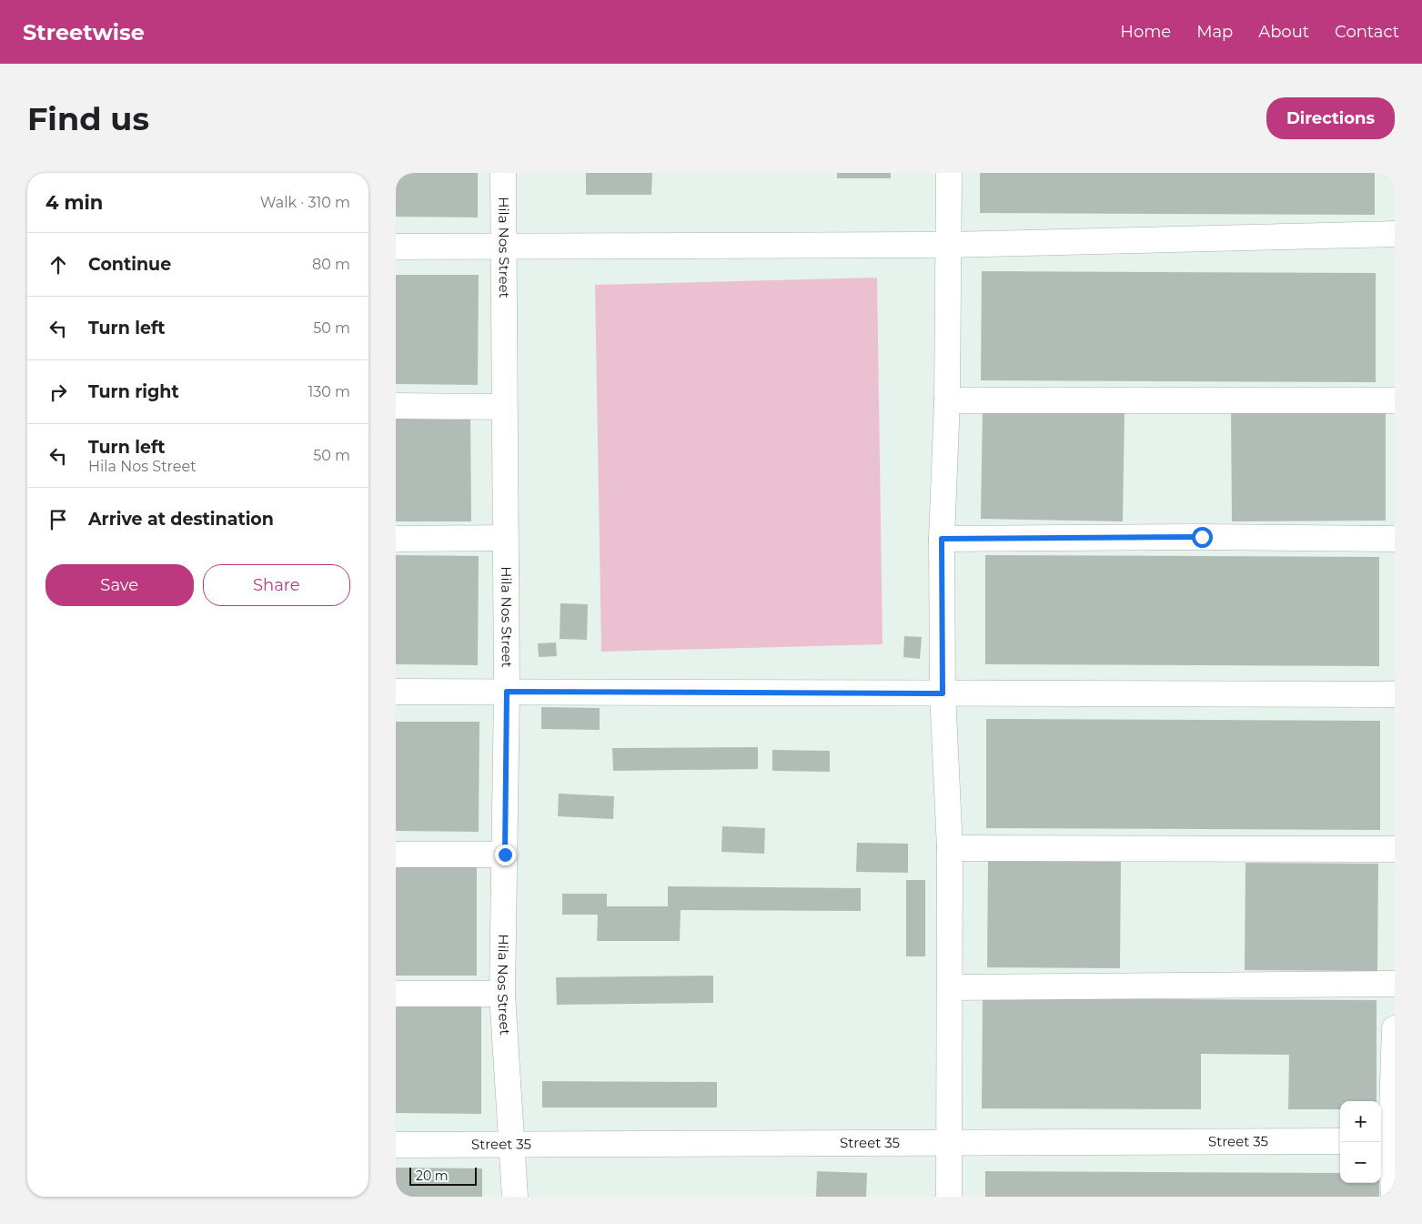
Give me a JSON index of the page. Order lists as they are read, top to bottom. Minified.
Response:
{"streets":{"street":["Hila Nos Street","Street 35"]},"crossings":[["Hila Nos Street","Street 35"]],"scale_bar":"20 m","page":{"header":"Streetwise","nav":["Home","Map","About","Contact"],"buttons":["Directions",["Save","Share"]],"title":"Find us","heading":["4 min","Walk · 310 m"],"list":[["Continue","80 m"],["Turn left","50 m"],["Turn right","130 m"],["Turn left","Hila Nos Street","50 m"],"Arrive at destination"],"map_buttons":["+","−"],"scale":"20 m"}}
